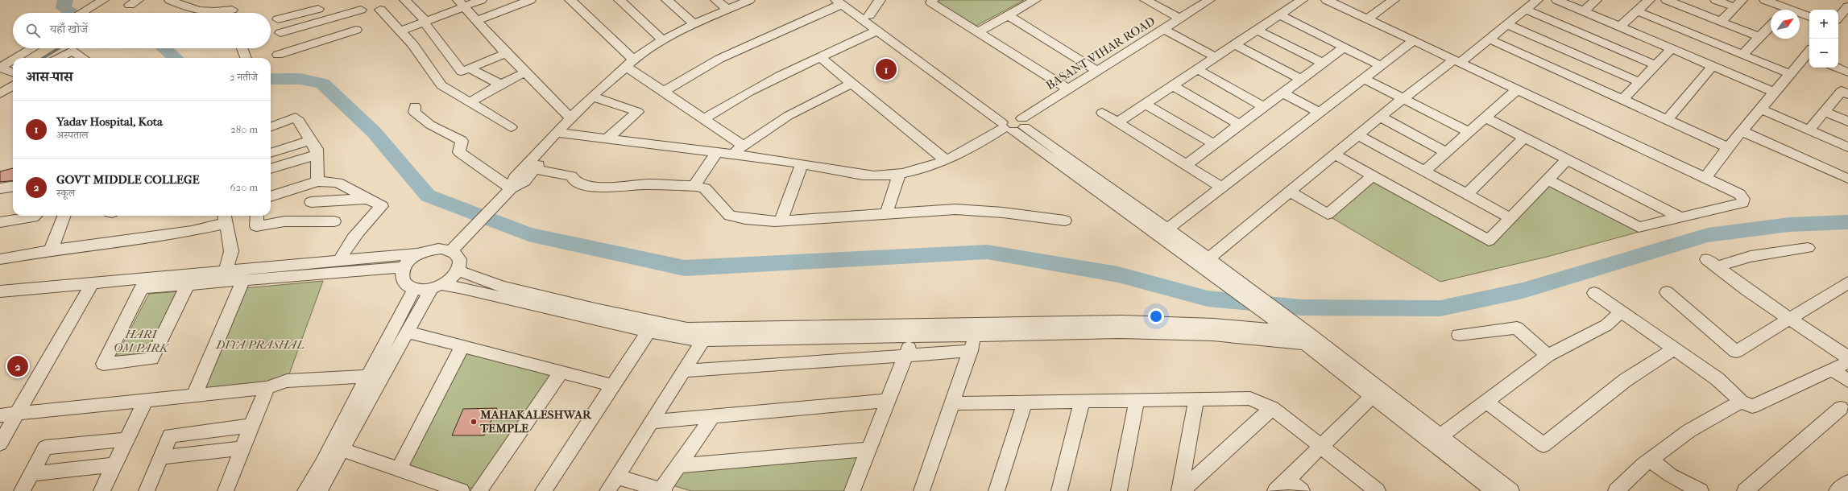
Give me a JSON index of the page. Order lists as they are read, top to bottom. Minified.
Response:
{"streets":{"street":["BASANT VIHAR ROAD"]},"parks":["HARI OM PARK","DIYA PRASHAL"],"places":["MAHAKALESHWAR TEMPLE"],"north":"top right","page":{"map_buttons":["+","−"],"search":"यहाँ खोजें","pins":["1","2"],"heading":["आस-पास","2 नतीजे"],"list":[{"mark":"1","name":"Yadav Hospital, Kota","note":"अस्पताल","value":"280 m"},{"mark":"2","name":"GOVT MIDDLE COLLEGE","note":"स्कूल","value":"620 m"}]}}
